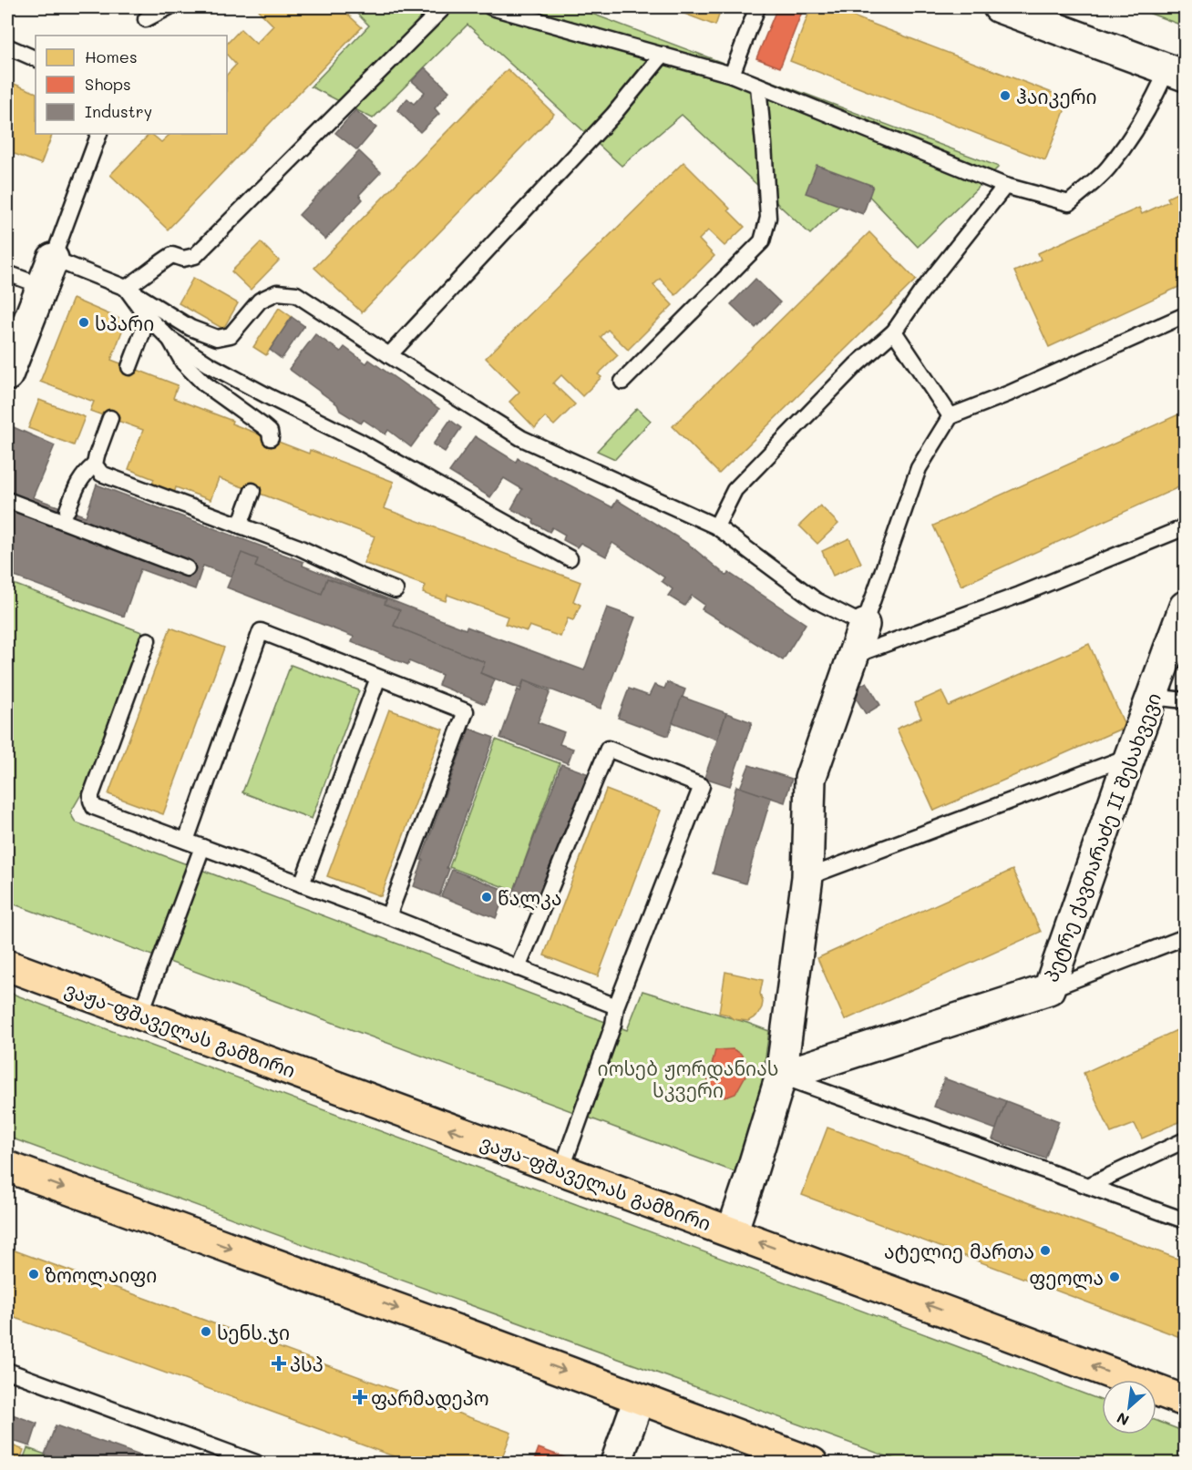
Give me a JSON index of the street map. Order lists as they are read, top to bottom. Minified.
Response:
{"streets":{"main road":["ვაჟა-ფშაველას გამზირი"],"street":["პეტრე ქავთარაძე II შესახვევი"]},"parks":["იოსებ ჟორდანიას სკვერი"],"places":{"other":["ჰაიკერი","სპარი","წალკა","ატელიე მართა","ზოოლაიფი","ფეოლა","სენს.ჯი"],"health":["პსპ","ფარმადეპო"]},"legend":["Homes","Shops","Industry"],"north":"bottom left"}
